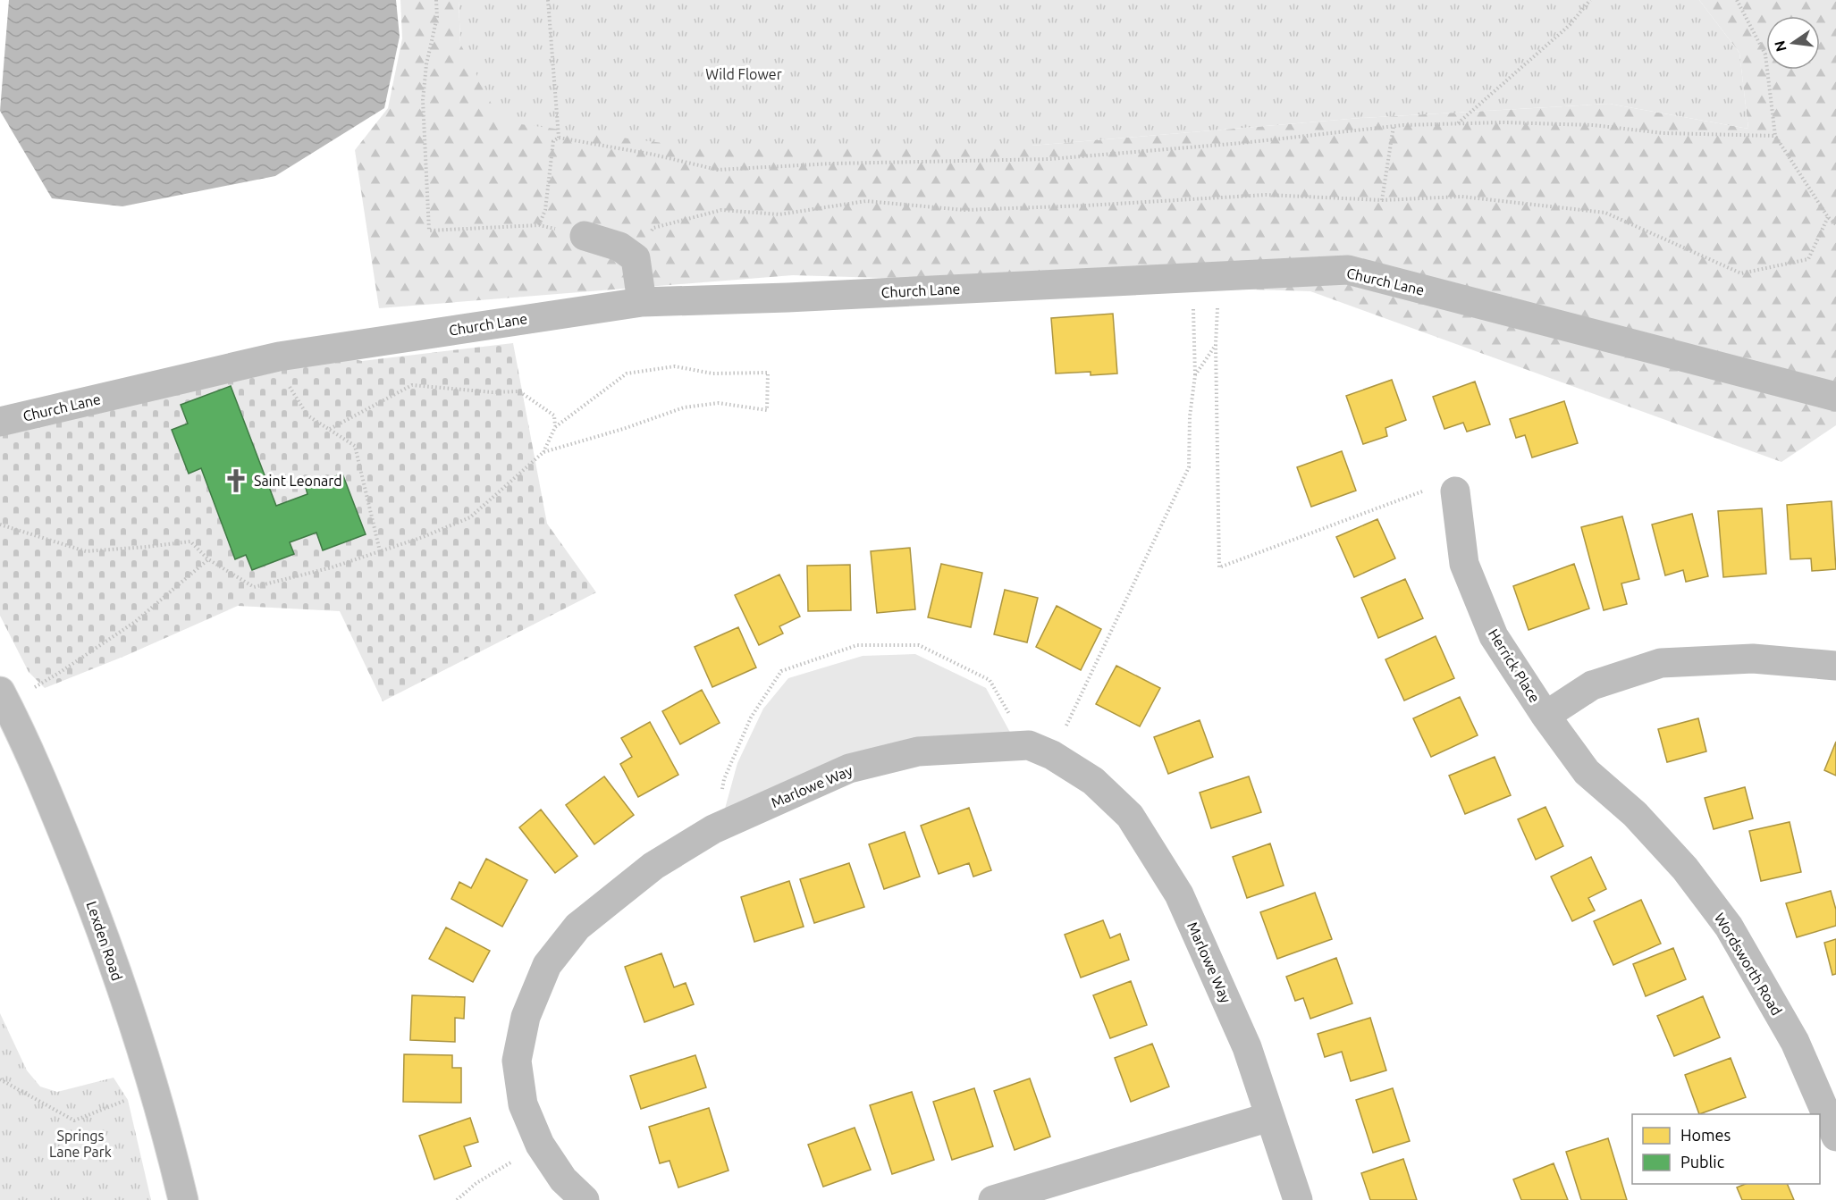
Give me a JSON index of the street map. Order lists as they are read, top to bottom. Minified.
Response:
{"streets":{"street":["Church Lane","Herrick Place","Marlowe Way","Lexden Road","Wordsworth Road"]},"crossings":[["Herrick Place","Wordsworth Road"]],"parks":["Wild Flower","Springs Lane Park"],"places":{"church":["Saint Leonard"]},"legend":["Homes","Public"],"north":"left"}
